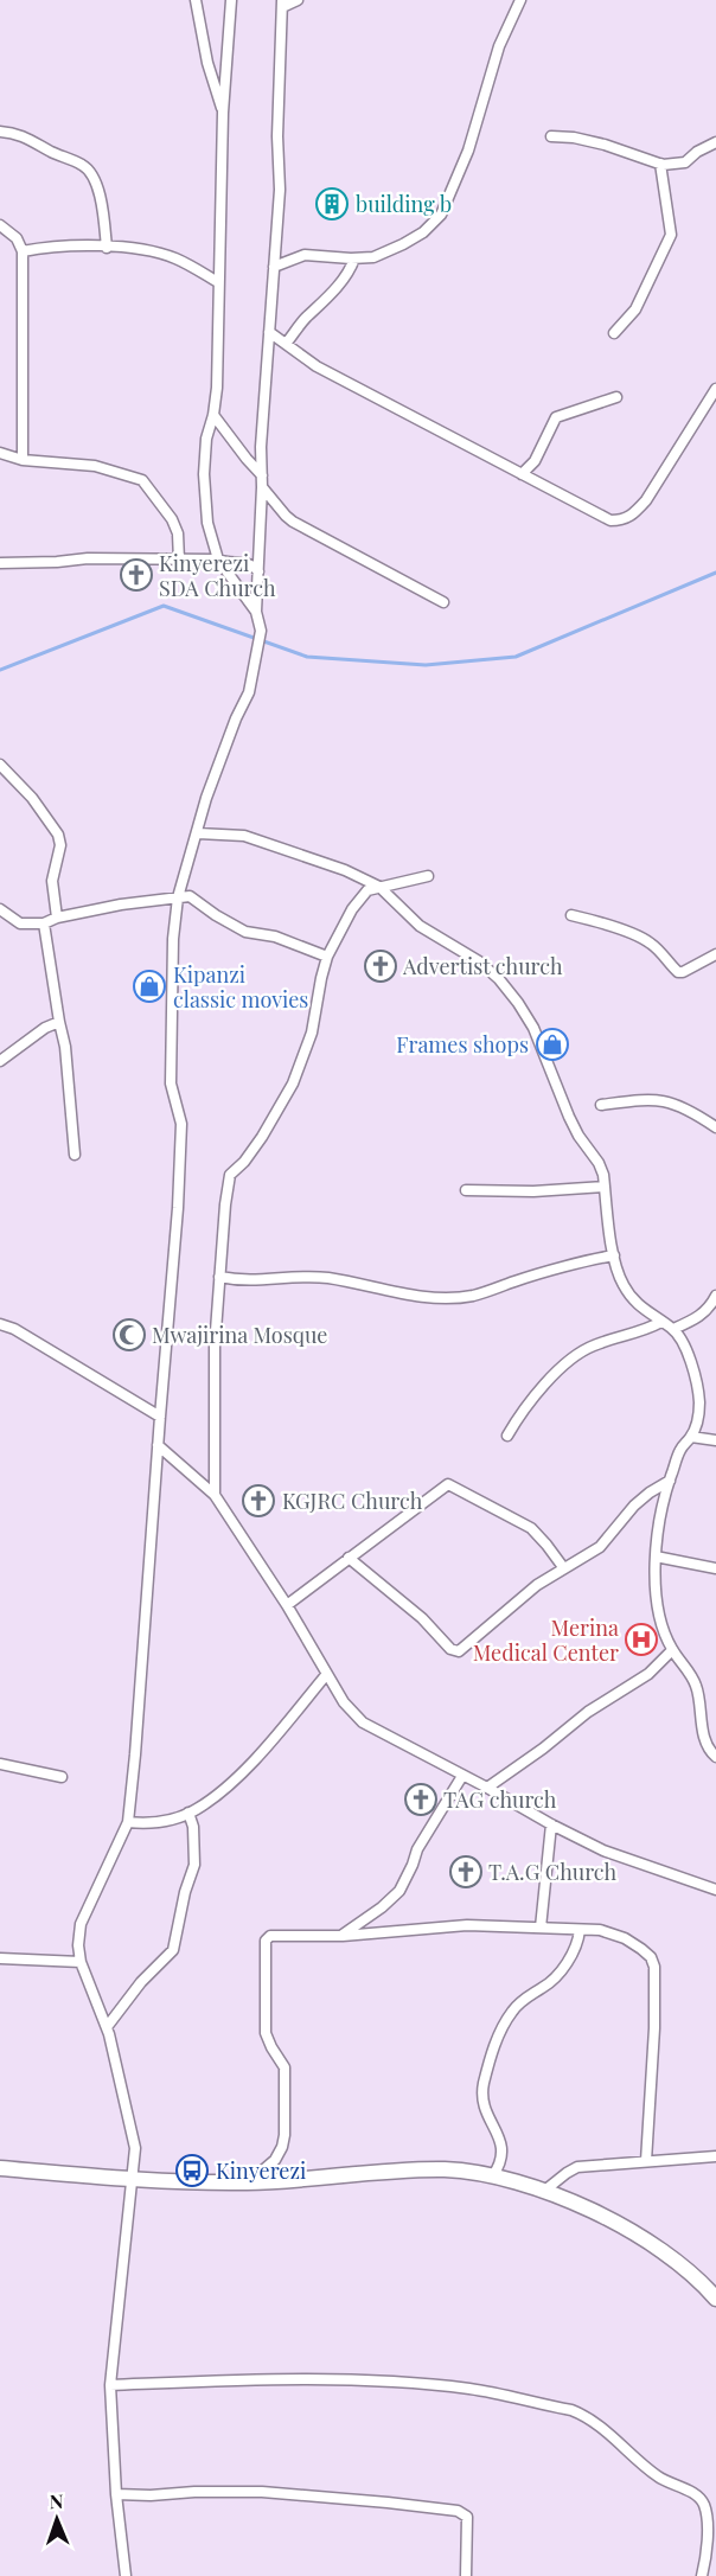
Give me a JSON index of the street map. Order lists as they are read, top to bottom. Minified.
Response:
{"places":{"building":["building b"],"church":["Kinyerezi SDA Church","Advertist church","KGJRC Church","TAG church","T.A.G Church"],"shop":["Kipanzi classic movies","Frames shops"],"mosque":["Mwajirina Mosque"],"hospital":["Merina Medical Center"],"bus stop":["Kinyerezi"]},"north":"top"}
